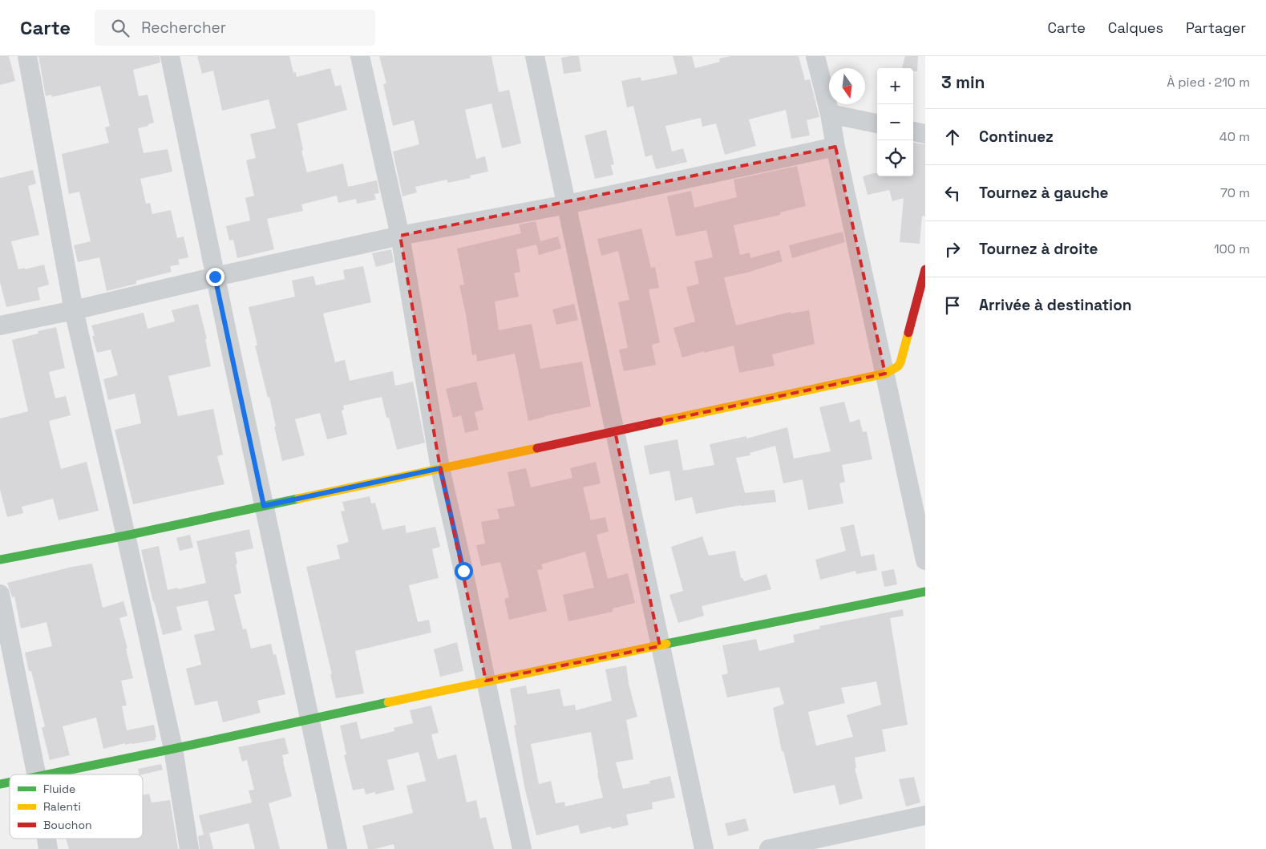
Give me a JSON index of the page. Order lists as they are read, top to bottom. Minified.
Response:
{"legend":["Fluide","Ralenti","Bouchon"],"north":"bottom","page":{"header":"Carte","search":"Rechercher","nav":["Carte","Calques","Partager"],"heading":["3 min","À pied · 210 m"],"map_buttons":["+","−"],"list":[["Continuez","40 m"],["Tournez à gauche","70 m"],["Tournez à droite","100 m"],"Arrivée à destination"]}}
